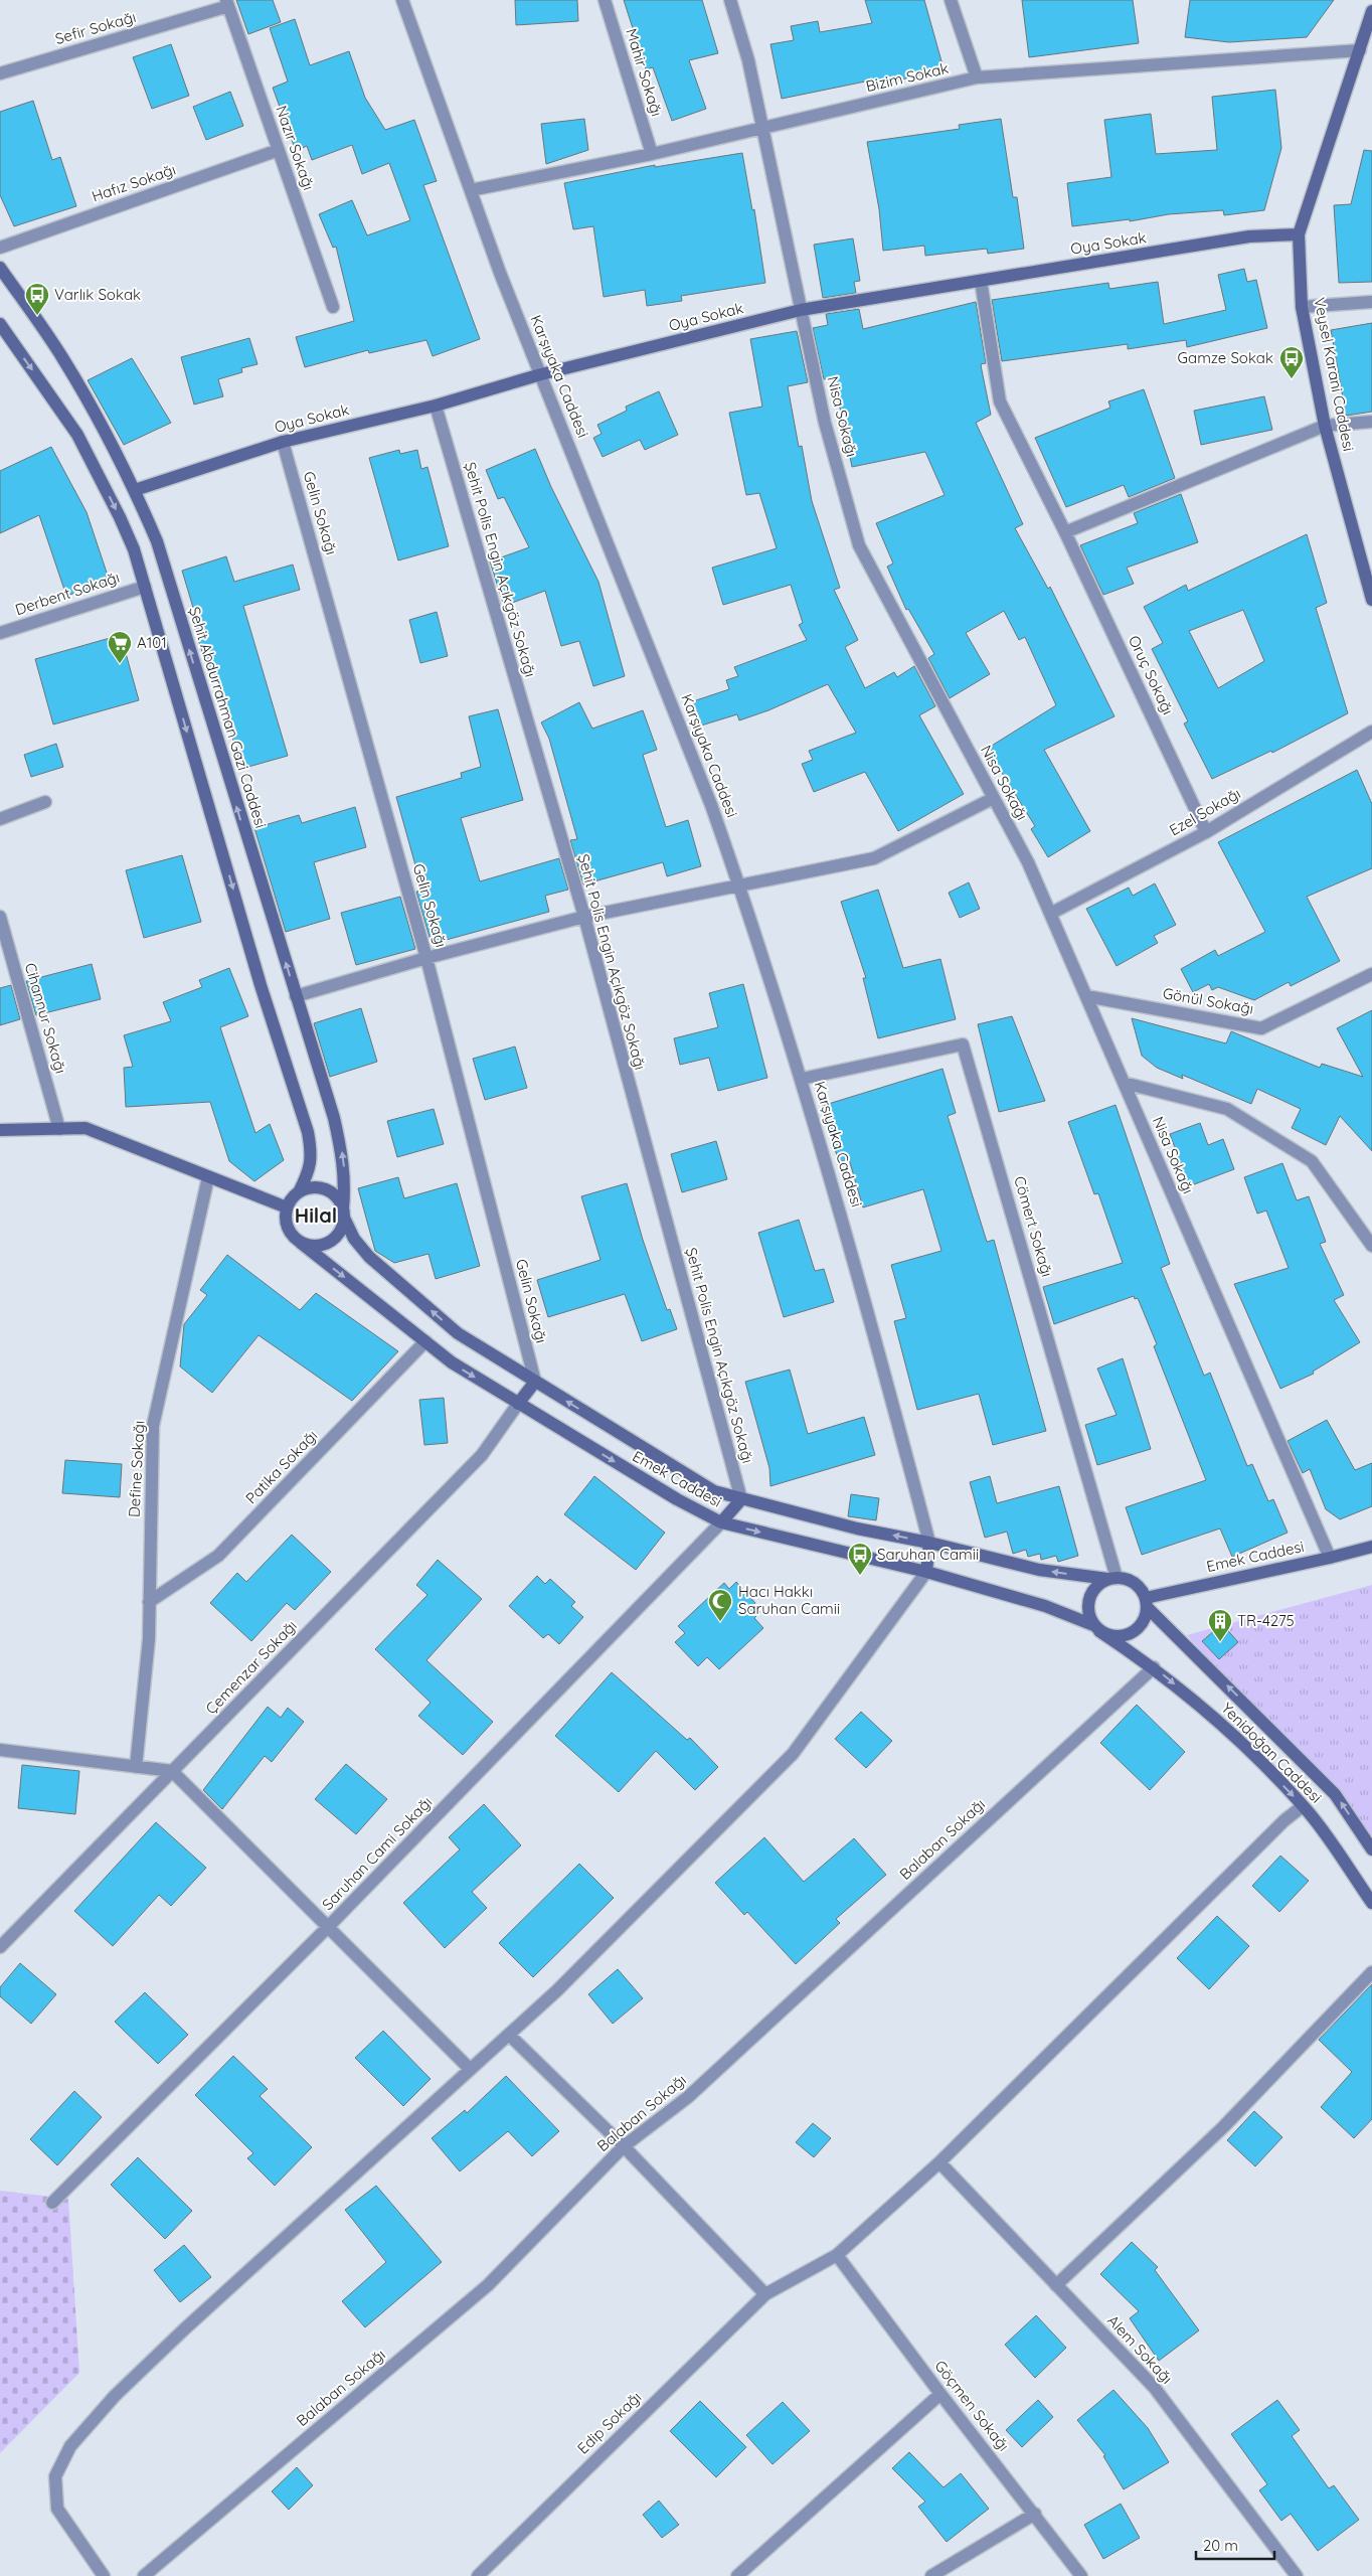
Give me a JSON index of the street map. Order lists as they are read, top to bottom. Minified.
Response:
{"streets":{"street":["Sefir Sokağı","Mahir Sokağı","Bizim Sokak","Nazır Sokağı","Hafız Sokağı","Oya Sokak","Veysel Karani Caddesi","Karşıyaka Caddesi","Nisa Sokağı","Gelin Sokağı","Şehit Polis Engin Açıkgöz Sokağı","Derbent Sokağı","Oruç Sokağı","Şehit Abdurrahman Gazi Caddesi","Ezel Sokağı","Gönül Sokağı","Cihannur Sokağı","Cömert Sokağı","Patika Sokağı","Define Sokağı","Emek Caddesi","Çemenzar Sokağı","Yenidoğan Caddesi","Balaban Sokağı","Saruhan Cami Sokağı","Alem Sokağı","Göçmen Sokağı","Edip Sokağı"]},"crossings":[["Sefir Sokağı","Nazır Sokağı"],["Mahir Sokağı","Bizim Sokak"],["Bizim Sokak","Veysel Karani Caddesi"],["Bizim Sokak","Karşıyaka Caddesi"],["Bizim Sokak","Nisa Sokağı"],["Nazır Sokağı","Hafız Sokağı"],["Oya Sokak","Veysel Karani Caddesi"],["Oya Sokak","Karşıyaka Caddesi"],["Oya Sokak","Nisa Sokağı"],["Oya Sokak","Gelin Sokağı"],["Oya Sokak","Şehit Polis Engin Açıkgöz Sokağı"],["Oya Sokak","Oruç Sokağı"],["Oya Sokak","Şehit Abdurrahman Gazi Caddesi"],["Karşıyaka Caddesi","Cömert Sokağı"],["Karşıyaka Caddesi","Emek Caddesi"],["Nisa Sokağı","Ezel Sokağı"],["Nisa Sokağı","Gönül Sokağı"],["Nisa Sokağı","Emek Caddesi"],["Gelin Sokağı","Emek Caddesi"],["Şehit Polis Engin Açıkgöz Sokağı","Emek Caddesi"],["Oruç Sokağı","Ezel Sokağı"],["Şehit Abdurrahman Gazi Caddesi","Emek Caddesi"],["Cömert Sokağı","Emek Caddesi"],["Cömert Sokağı","Yenidoğan Caddesi"],["Patika Sokağı","Define Sokağı"],["Patika Sokağı","Emek Caddesi"],["Emek Caddesi","Çemenzar Sokağı"],["Emek Caddesi","Yenidoğan Caddesi"],["Emek Caddesi","Saruhan Cami Sokağı"],["Yenidoğan Caddesi","Balaban Sokağı"],["Yenidoğan Caddesi","Edip Sokağı"],["Alem Sokağı","Edip Sokağı"],["Göçmen Sokağı","Edip Sokağı"]],"districts":["Hilal"],"places":{"bus stop":["Varlık Sokak","Gamze Sokak","Saruhan Camii"],"supermarket":["A101"],"mosque":["Hacı Hakkı Saruhan Camii"],"building":["TR-4275"]},"scale_bar":"20 m"}
